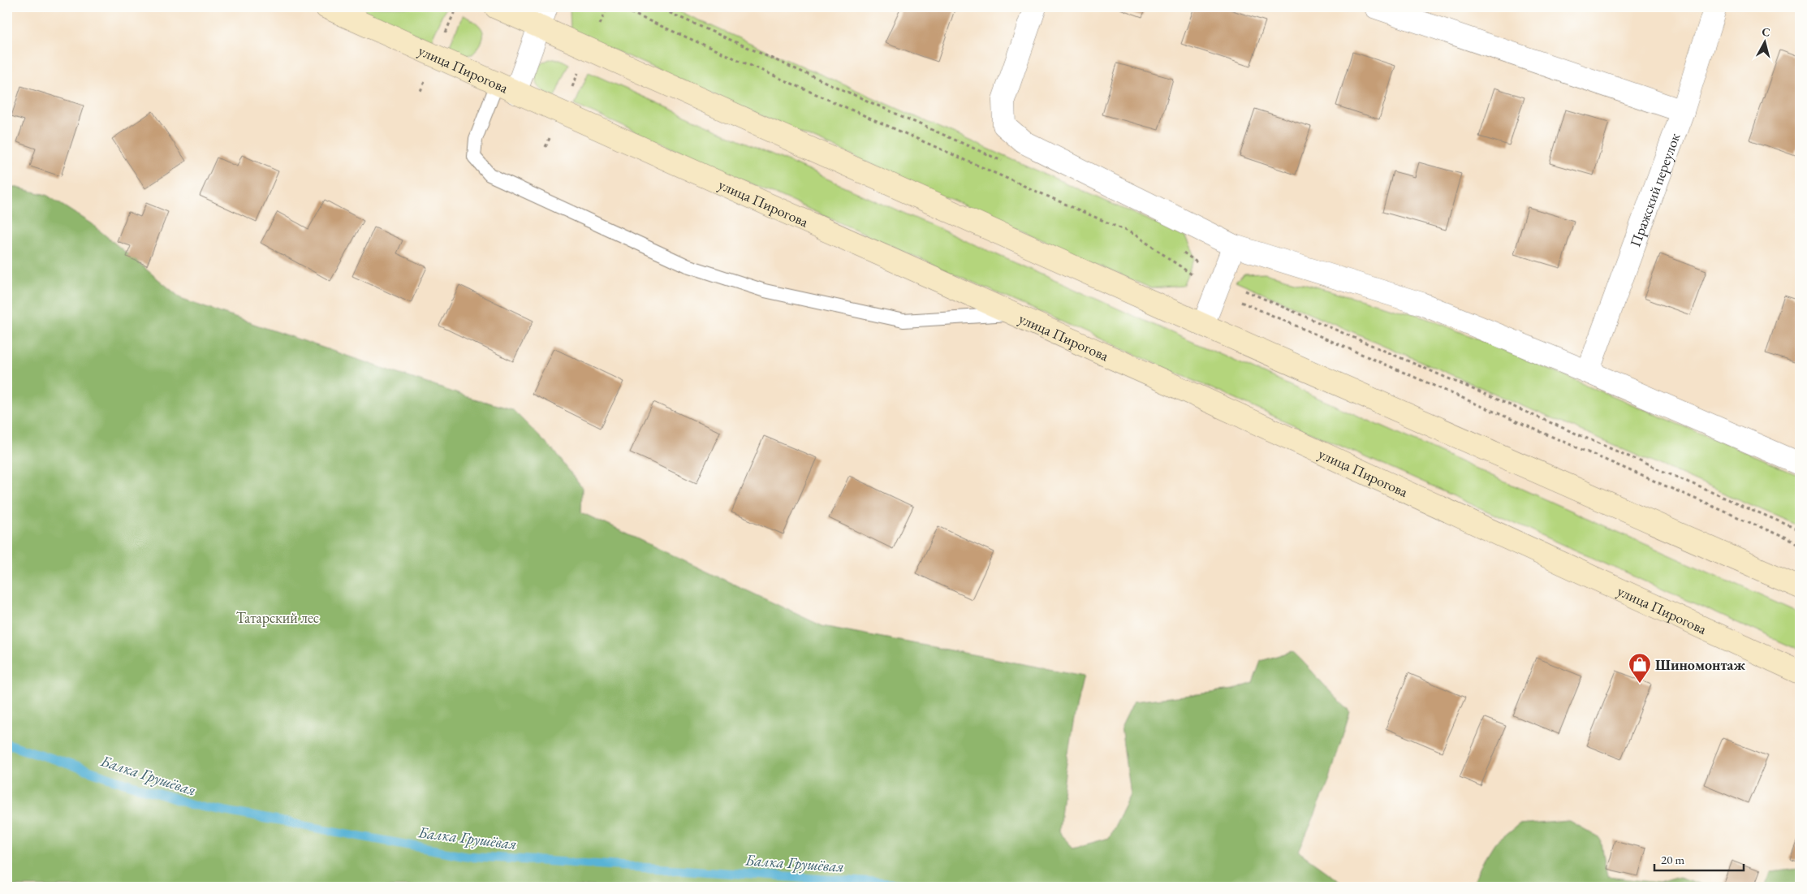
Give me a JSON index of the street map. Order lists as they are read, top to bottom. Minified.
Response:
{"streets":{"main road":["улица Пирогова"],"street":["Пражский переулок"]},"water":["Балка Грушёвая"],"parks":["Татарский лес"],"places":{"shop":["Шиномонтаж"]},"scale_bar":"20 m","north":"top"}
